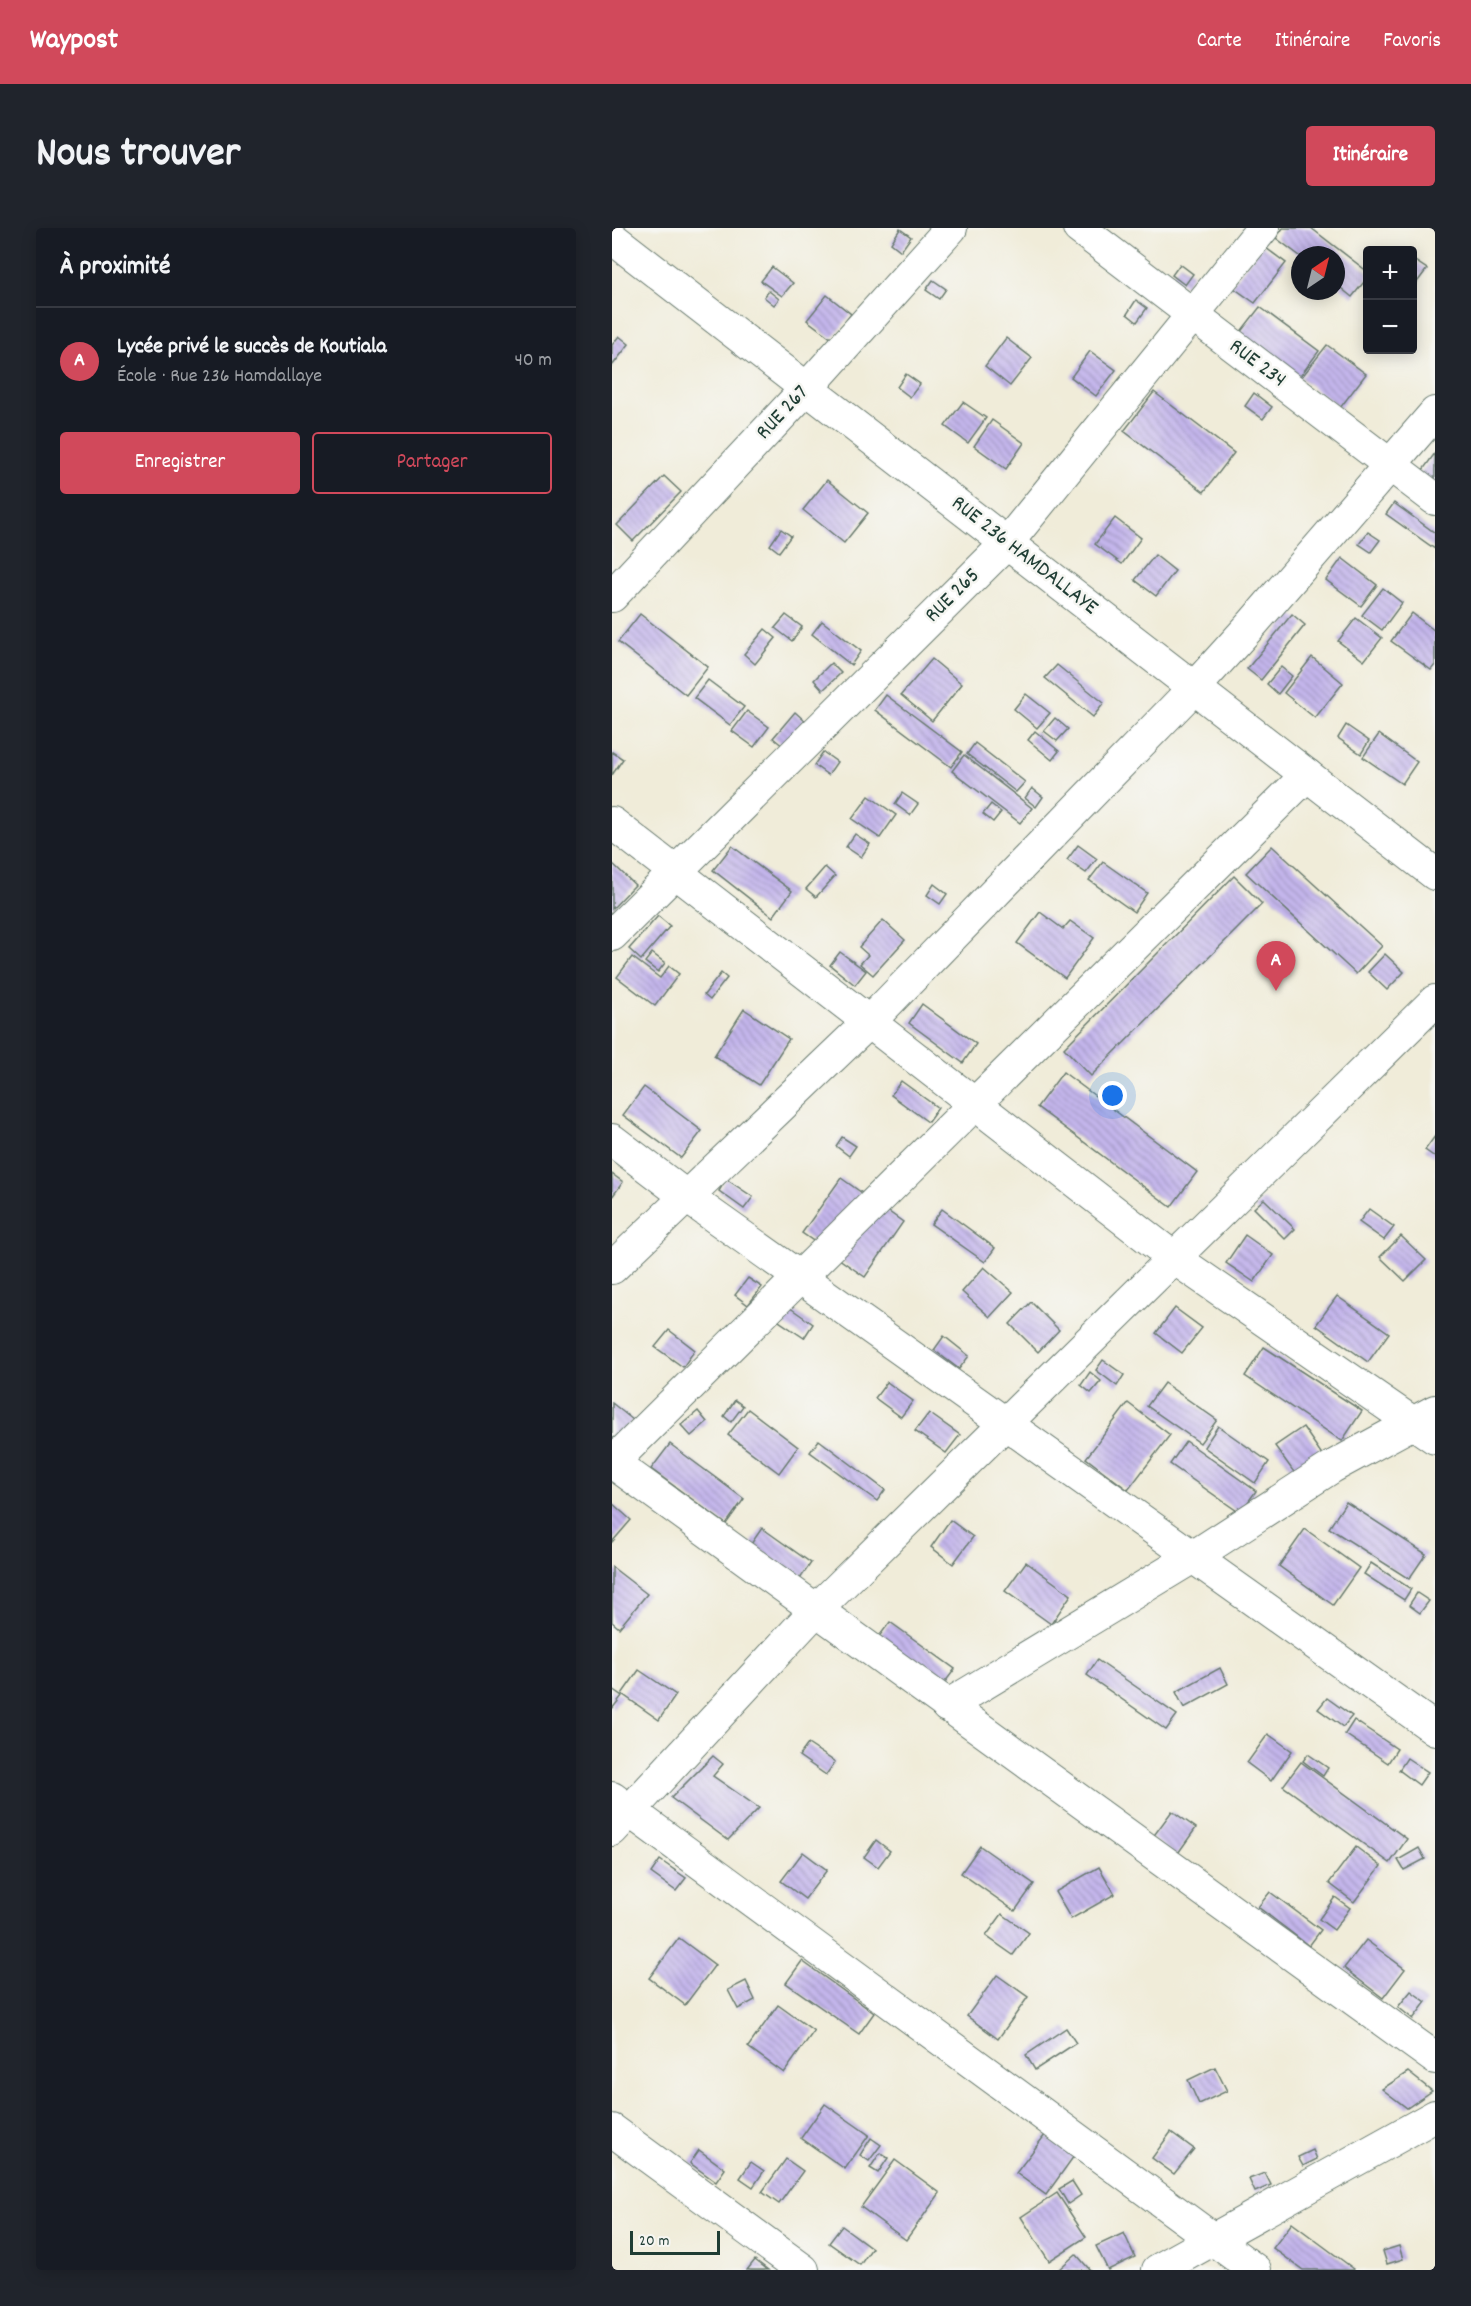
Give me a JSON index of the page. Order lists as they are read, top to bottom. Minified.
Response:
{"streets":{"street":["RUE 234","RUE 267","RUE 236 HAMDALLAYE","RUE 265"]},"crossings":[["RUE 234","RUE 265"],["RUE 267","RUE 236 HAMDALLAYE"],["RUE 236 HAMDALLAYE","RUE 265"]],"scale_bar":"20 m","north":"top right","page":{"header":"Waypost","nav":["Carte","Itinéraire","Favoris"],"title":"Nous trouver","buttons":["Itinéraire",["Enregistrer","Partager"]],"heading":"À proximité","map_buttons":["+","−"],"list":[{"mark":"A","name":"Lycée privé le succès de Koutiala","note":"École · Rue 236 Hamdallaye","value":"40 m"}],"pins":"A","scale":"20 m"}}
